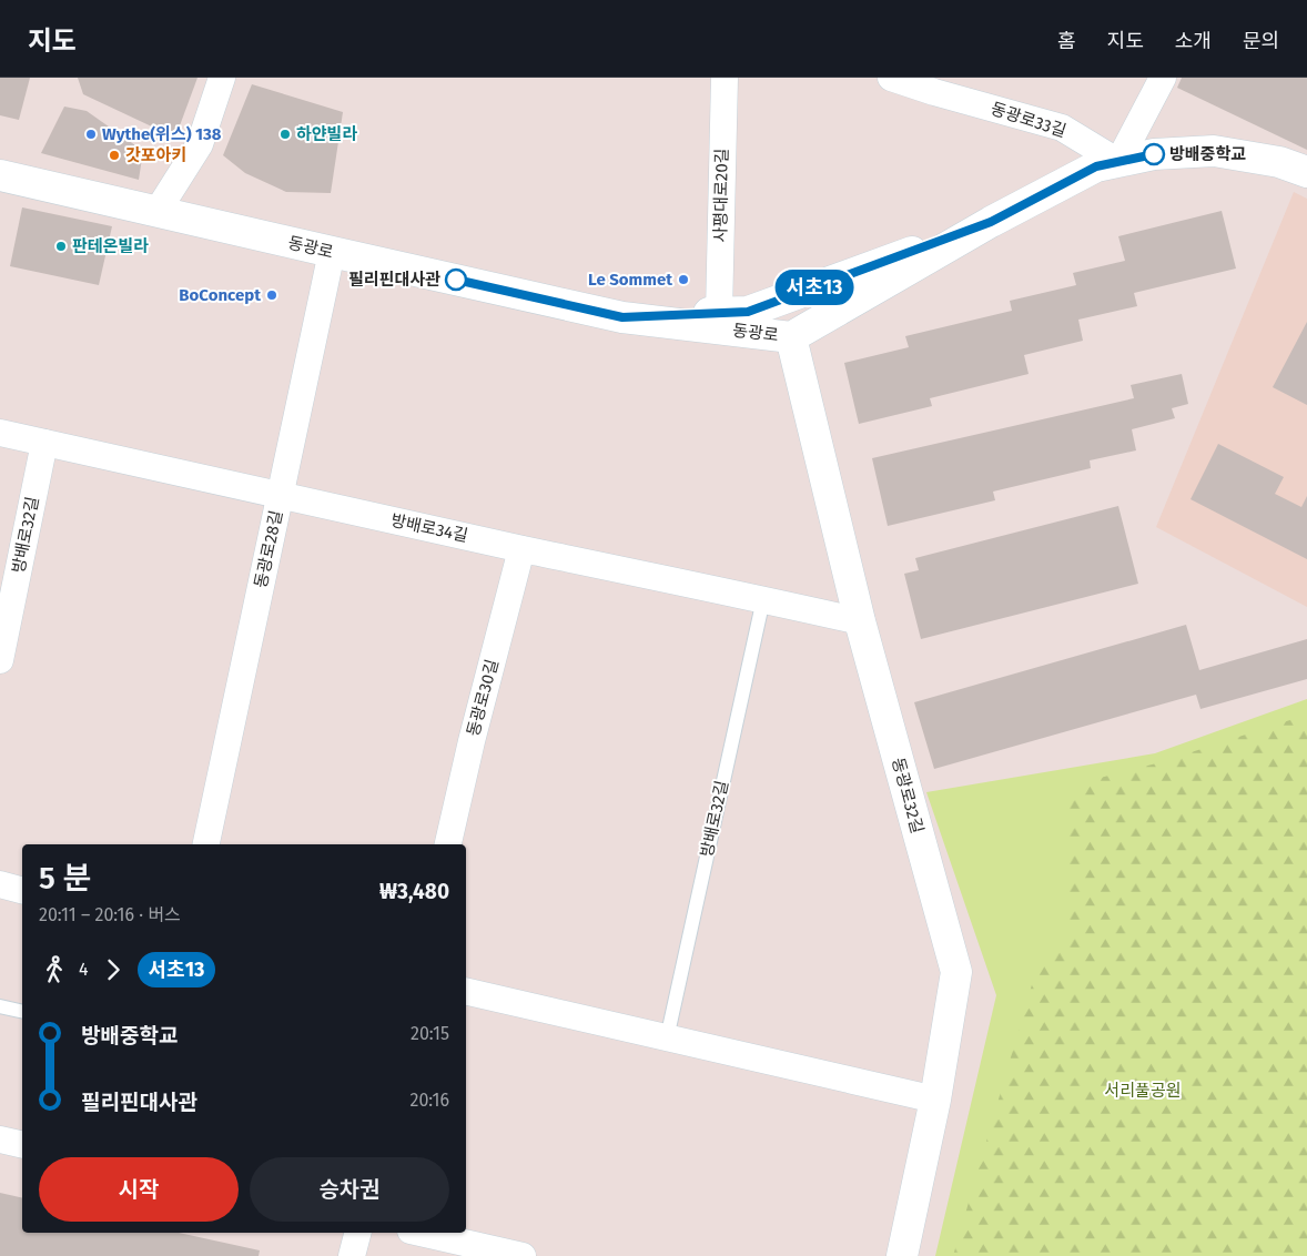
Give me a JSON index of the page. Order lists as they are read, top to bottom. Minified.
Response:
{"streets":{"street":["동광로33길","사평대로20길","동광로","방배로34길","방배로32길","동광로28길","동광로30길","동광로32길"]},"crossings":[["동광로33길","동광로"],["사평대로20길","동광로"],["동광로","동광로28길"],["동광로","동광로32길"],["방배로34길","방배로32길"],["방배로34길","동광로28길"],["방배로34길","동광로30길"],["방배로34길","동광로32길"]],"parks":["서리풀공원"],"places":["Wythe(위스) 138","하얀빌라","방배중학교","갓포아키","판테온빌라","필리핀대사관","Le Sommet","BoConcept"],"lines":["bus line 서초13"],"page":{"header":"지도","nav":["홈","지도","소개","문의"],"on_map":"서초13","heading":["5 분","20:11 – 20:16 · 버스","₩3,480"],"legs":["4","서초13"],"list":[{"name":"방배중학교","value":"20:15"},{"name":"필리핀대사관","value":"20:16"}],"buttons":["시작","승차권"]}}
